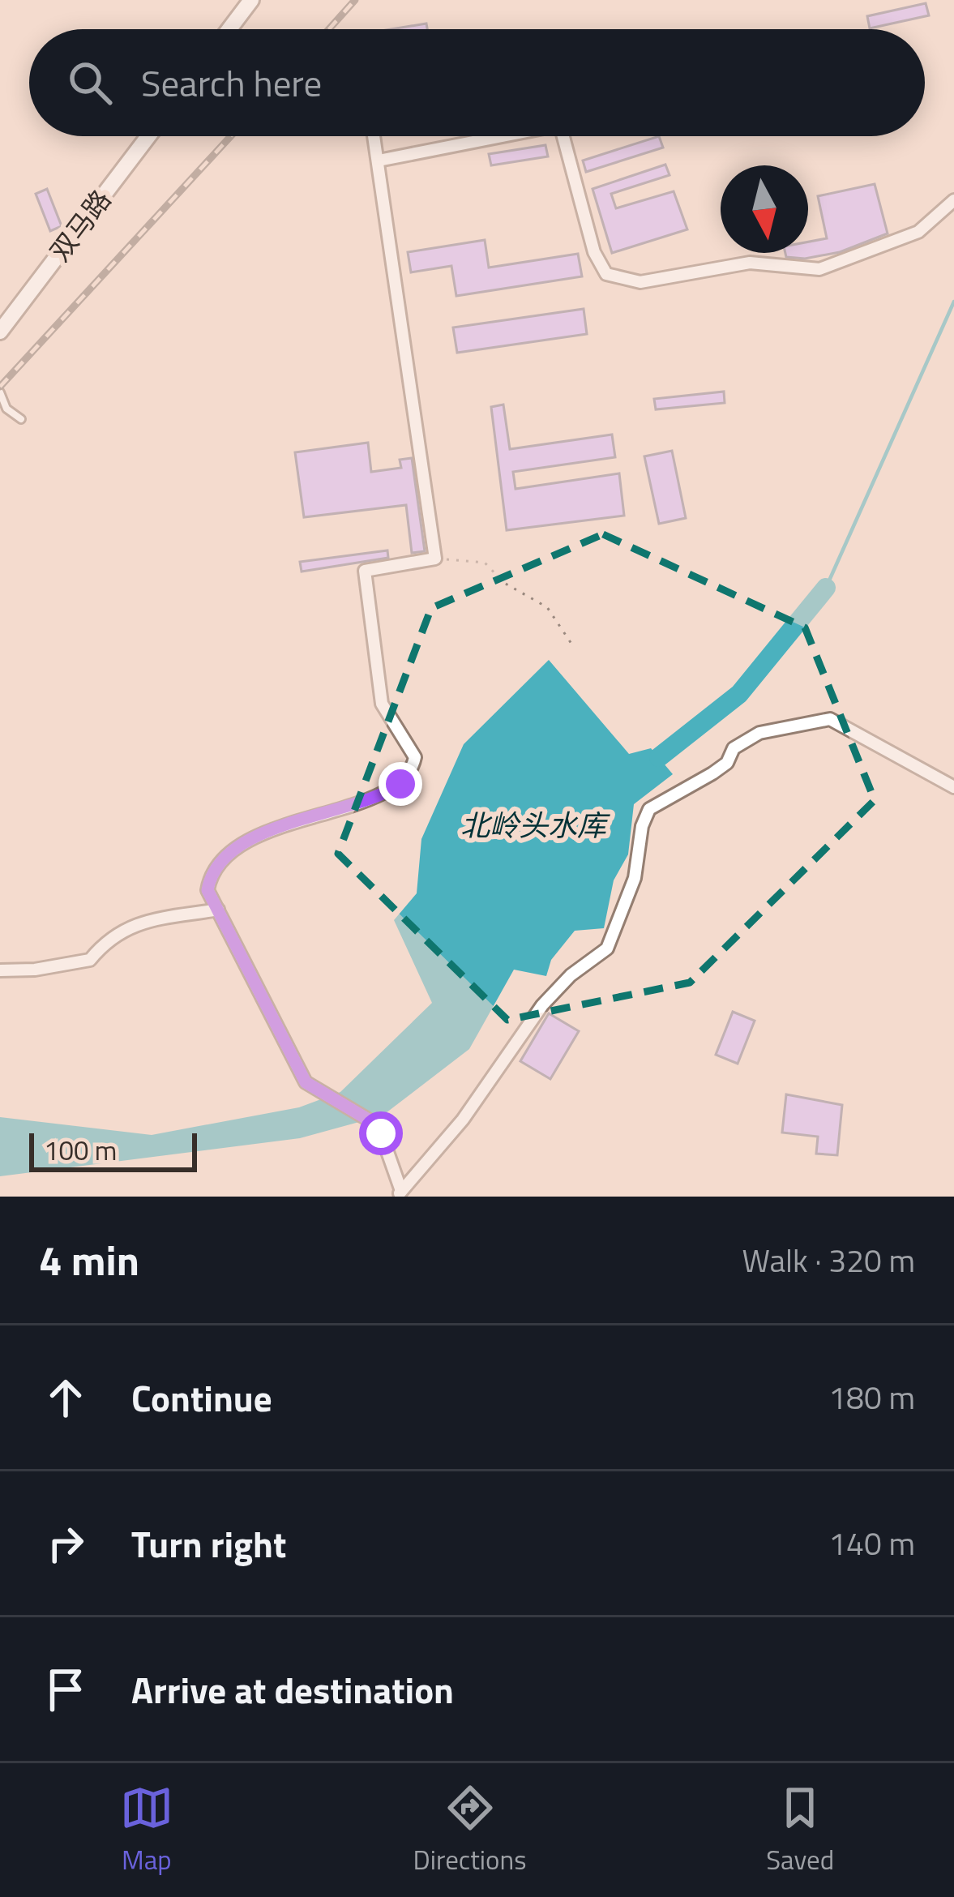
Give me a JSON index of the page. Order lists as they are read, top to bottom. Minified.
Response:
{"streets":{"street":["双马路"]},"water":["北岭头水库"],"scale_bar":"100 m","north":"bottom","page":{"search":"Search here","scale":"100 m","heading":["4 min","Walk · 320 m"],"list":[["Continue","180 m"],["Turn right","140 m"],"Arrive at destination"],"nav":["Map","Directions","Saved"]}}
